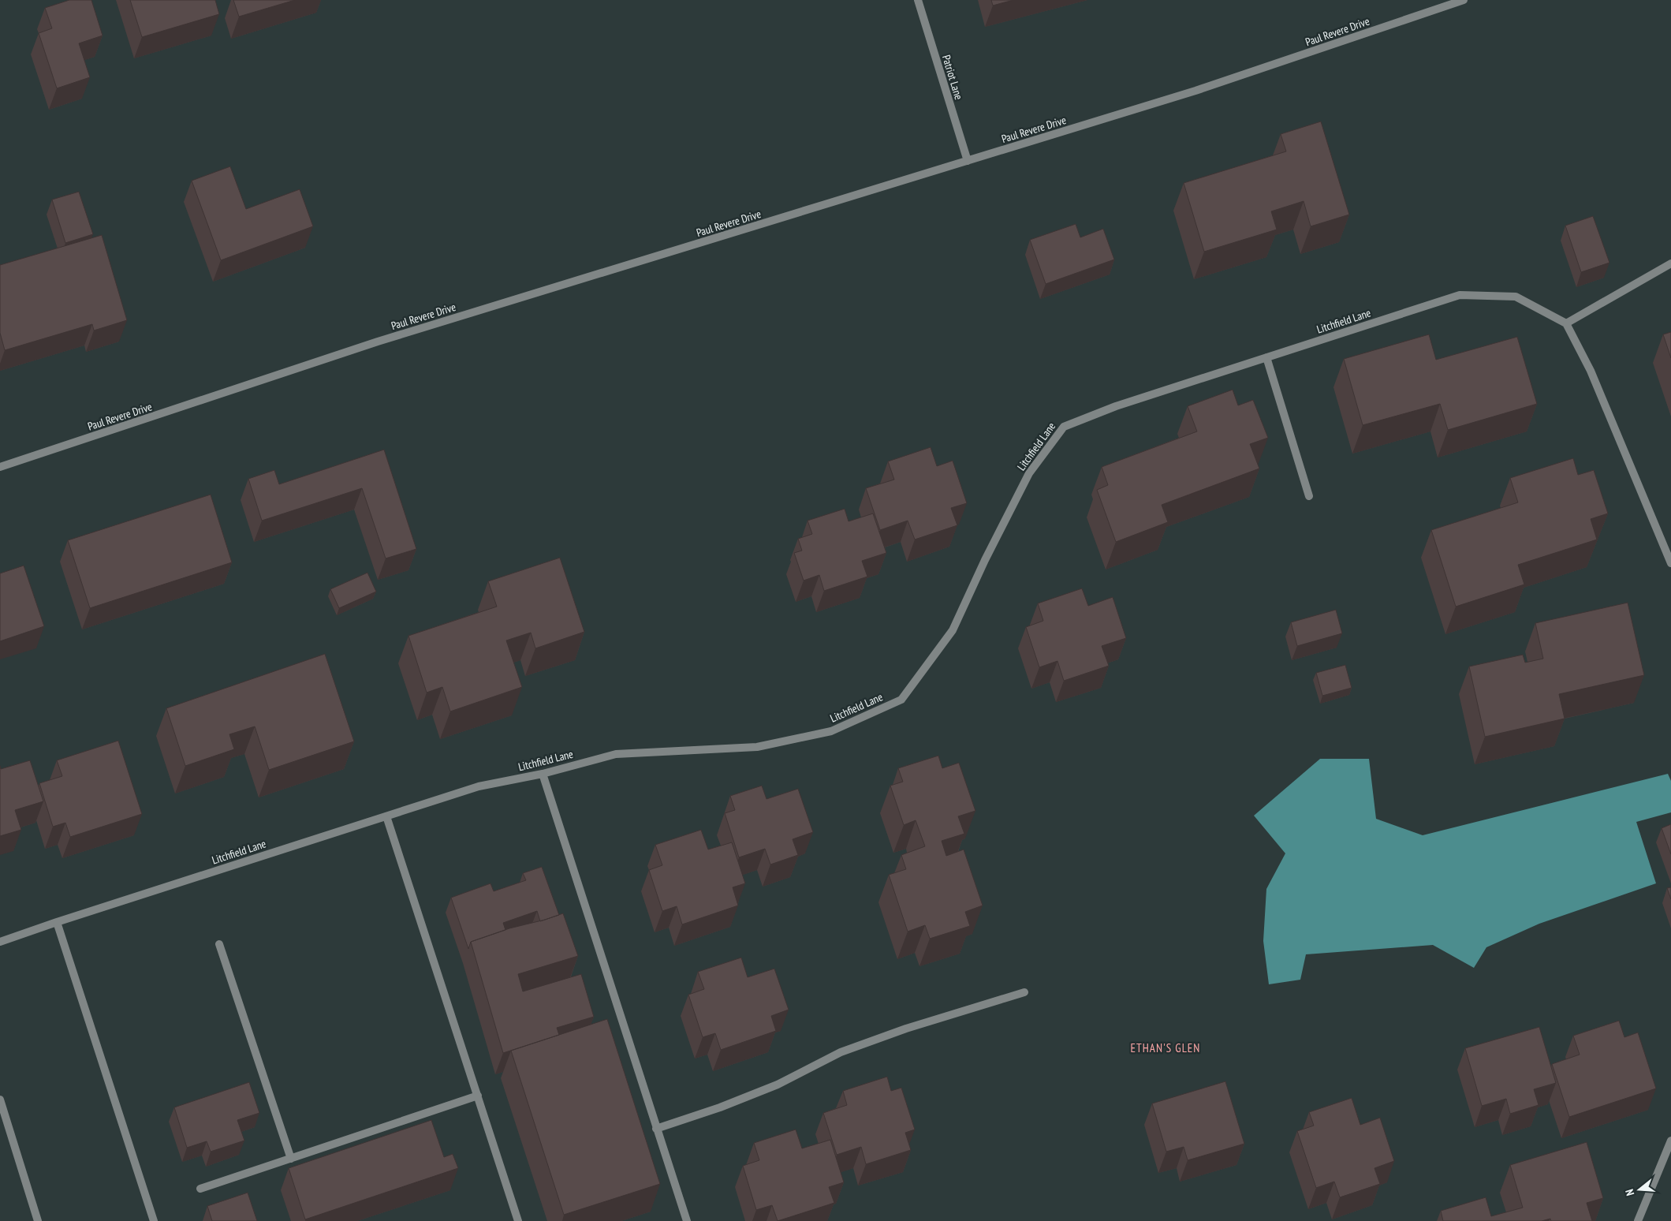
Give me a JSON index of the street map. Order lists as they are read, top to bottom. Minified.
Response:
{"streets":{"street":["Paul Revere Drive","Patriot Lane","Litchfield Lane"]},"crossings":[["Paul Revere Drive","Patriot Lane"]],"districts":["ETHAN'S GLEN"],"north":"left"}
